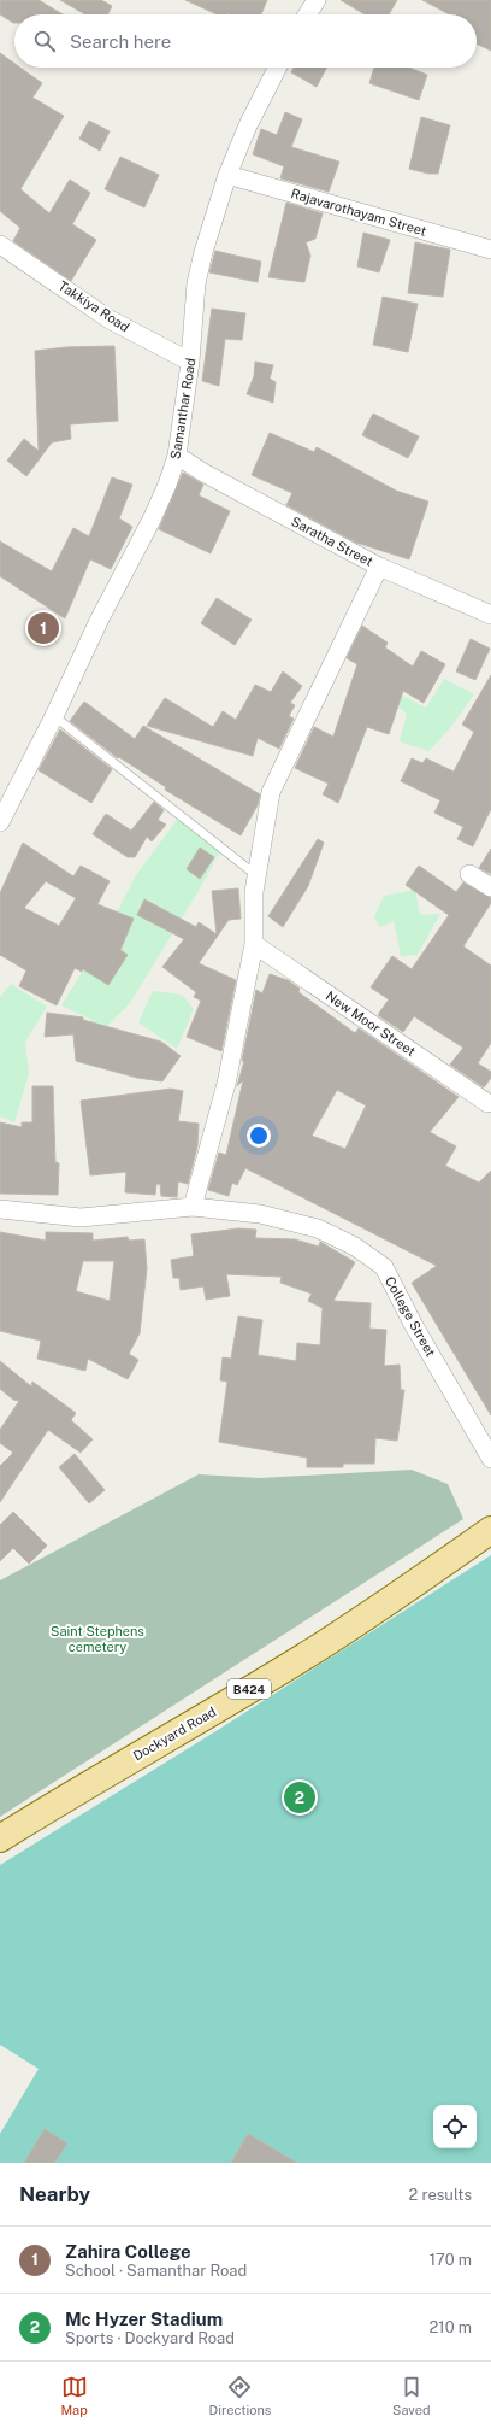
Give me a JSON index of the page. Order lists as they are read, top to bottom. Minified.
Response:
{"streets":{"main road":["B424","Dockyard Road"],"street":["Rajavarothayam Street","Takkiya Road","Samanthar Road","Saratha Street","New Moor Street","College Street"]},"crossings":[["Rajavarothayam Street","Samanthar Road"],["Takkiya Road","Samanthar Road"],["Samanthar Road","Saratha Street"]],"parks":["Saint Stephens cemetery"],"page":{"search":"Search here","pins":["1","2"],"heading":["Nearby","2 results"],"list":[{"mark":"1","name":"Zahira College","note":"School · Samanthar Road","value":"170 m"},{"mark":"2","name":"Mc Hyzer Stadium","note":"Sports · Dockyard Road","value":"210 m"}],"nav":["Map","Directions","Saved"]}}
